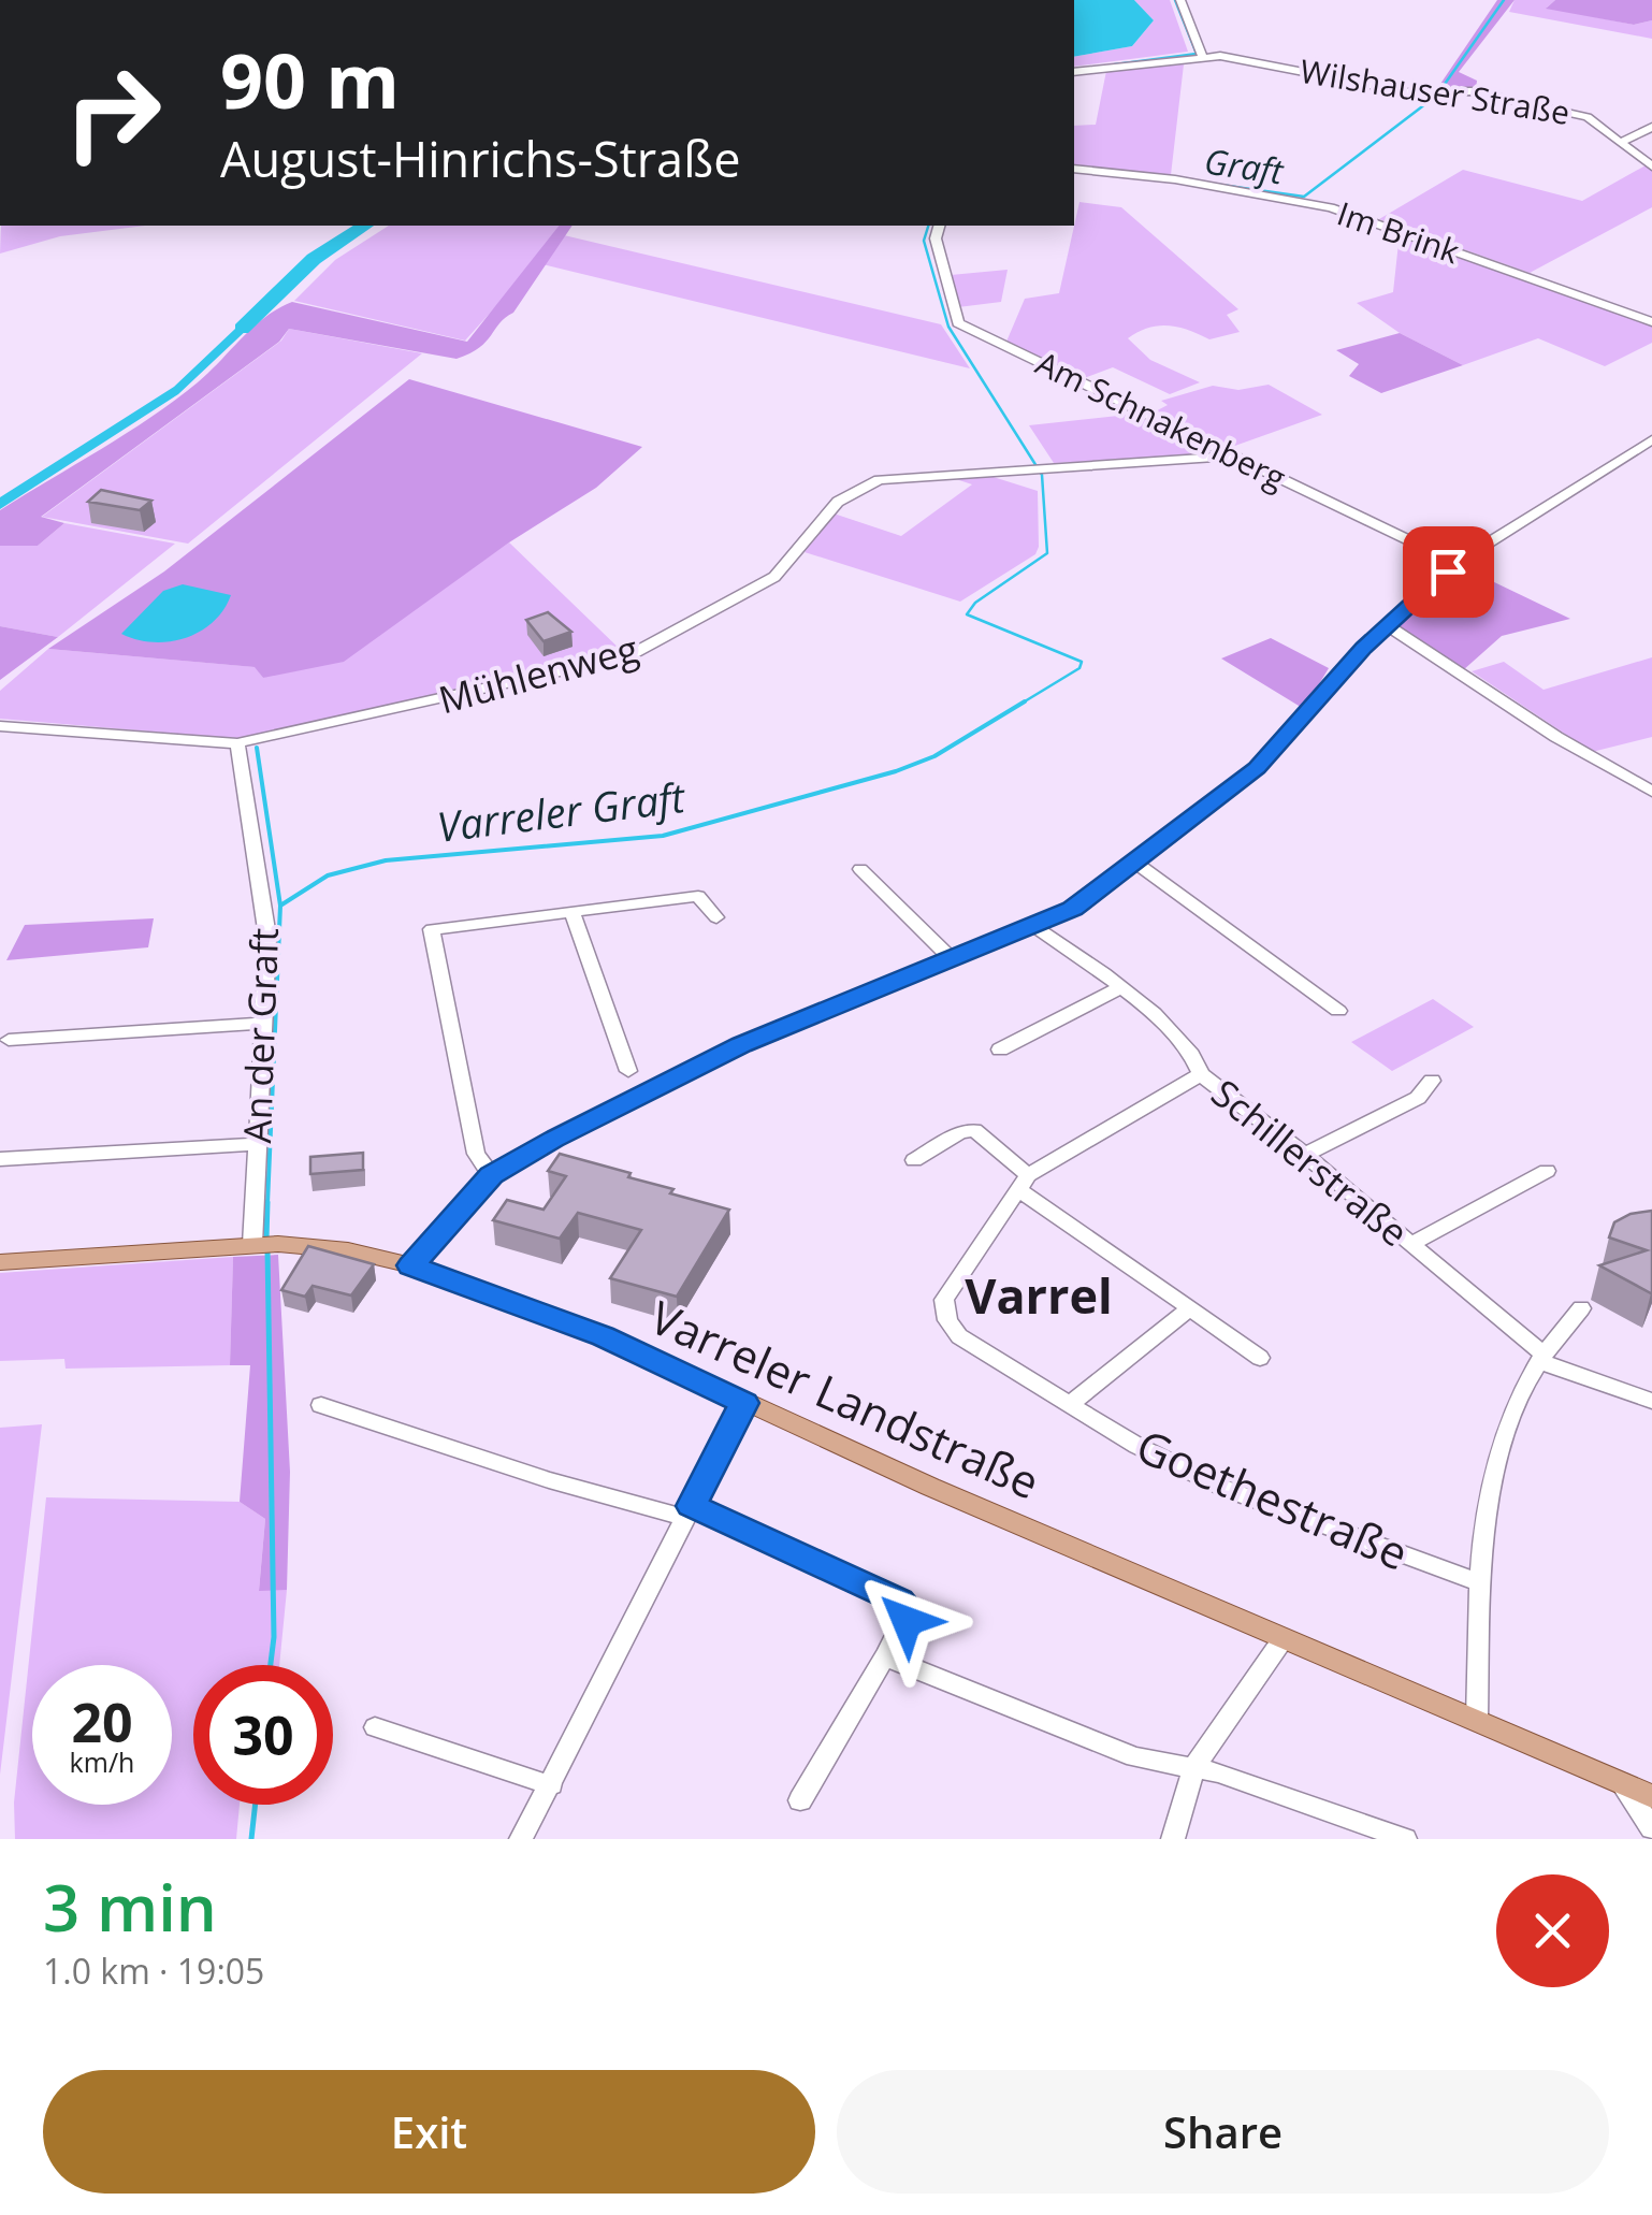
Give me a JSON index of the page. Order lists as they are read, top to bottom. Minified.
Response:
{"streets":{"main road":["Varreler Landstraße"],"street":["Wilshauser Straße","Im Brink","Am Schnakenberg","Mühlenweg","An der Graft","Schillerstraße","Goethestraße"]},"crossings":[["Am Schnakenberg","Mühlenweg"],["Mühlenweg","An der Graft"],["An der Graft","Varreler Landstraße"],["Schillerstraße","Goethestraße"]],"districts":["Varrel"],"water":["Graft","Varreler Graft"],"page":{"turn":["90 m","August-Hinrichs-Straße"],"speed":"20 km/h","limit":"30","heading":["3 min","1.0 km · 19:05"],"buttons":["Exit","Share"]}}
